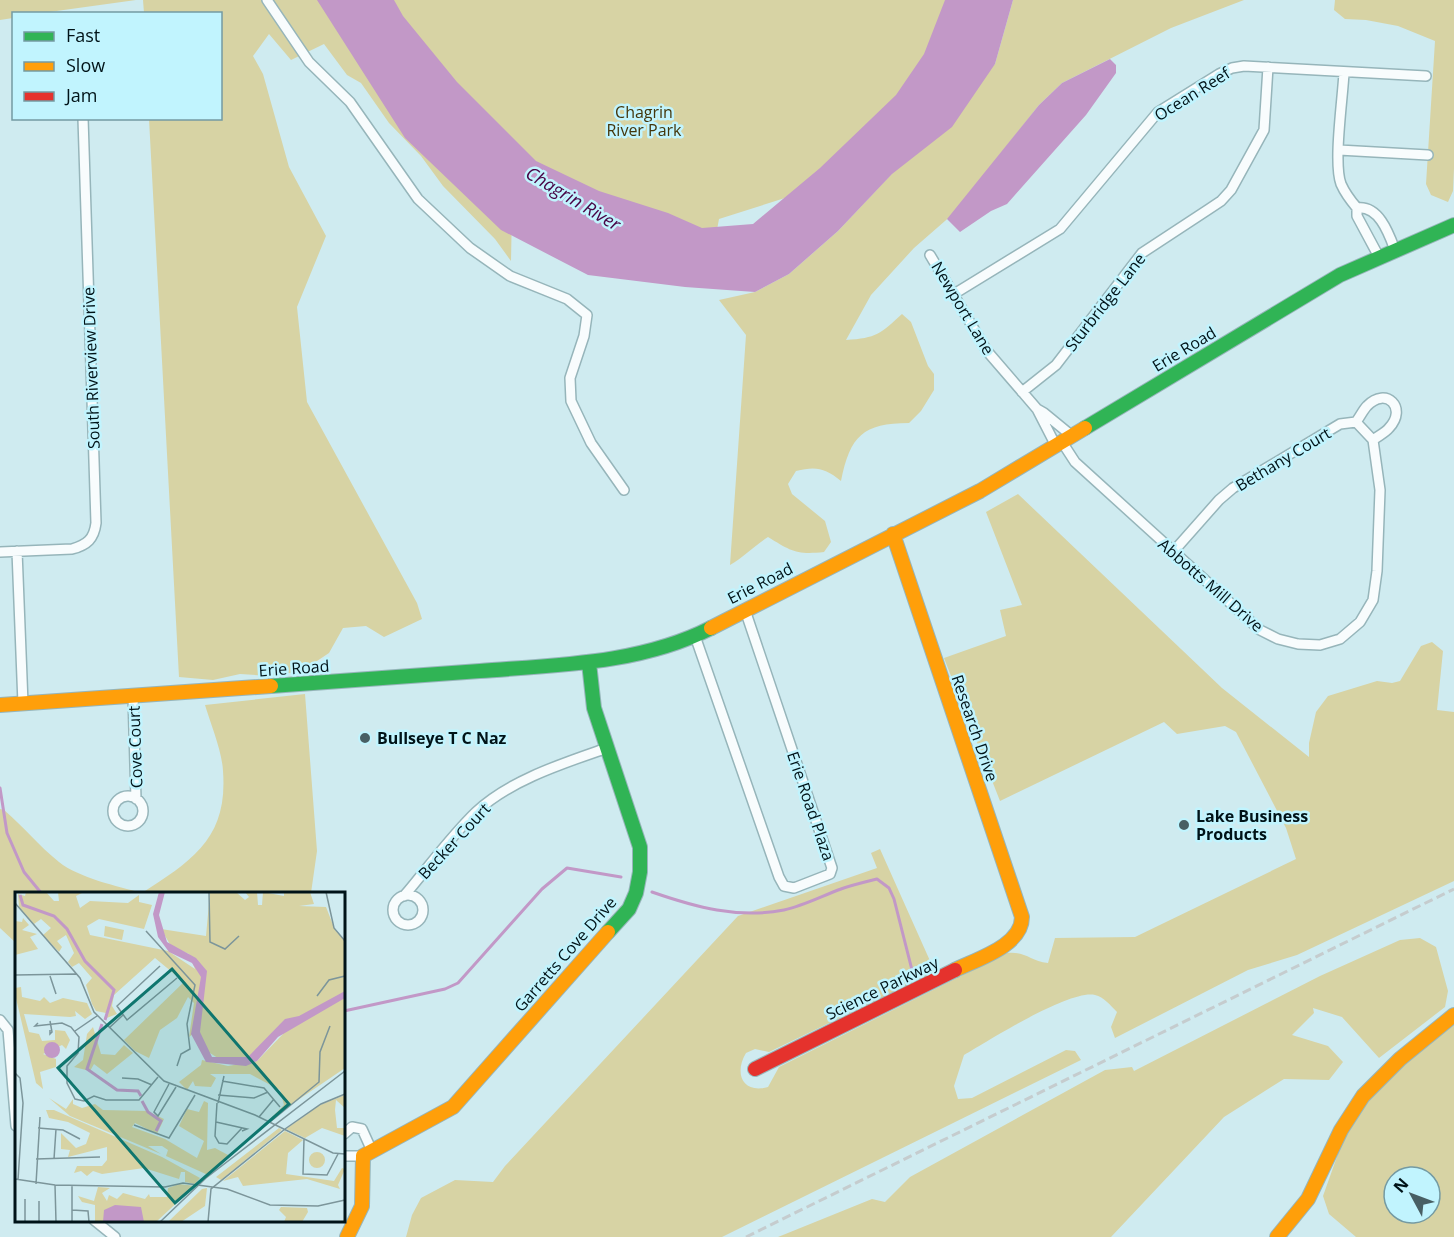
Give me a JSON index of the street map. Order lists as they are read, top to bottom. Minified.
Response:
{"streets":{"street":["Ocean Reef","Sturbridge Lane","Newport Lane","Erie Road","South Riverview Drive","Bethany Court","Abbotts Mill Drive","Research Drive","Cove Court","Erie Road Plaza","Becker Court","Garretts Cove Drive","Science Parkway"]},"crossings":[["Ocean Reef","Sturbridge Lane"],["Ocean Reef","Newport Lane"],["Sturbridge Lane","Newport Lane"],["Newport Lane","Erie Road"],["Newport Lane","Abbotts Mill Drive"],["Erie Road","Abbotts Mill Drive"],["Erie Road","Research Drive"],["Erie Road","Cove Court"],["Erie Road","Erie Road Plaza"],["Erie Road","Garretts Cove Drive"],["Bethany Court","Abbotts Mill Drive"],["Research Drive","Science Parkway"],["Becker Court","Garretts Cove Drive"]],"water":["Chagrin River"],"parks":["Chagrin River Park"],"places":["Bullseye T C Naz","Lake Business Products"],"legend":["Fast","Slow","Jam"],"north":"top left"}
